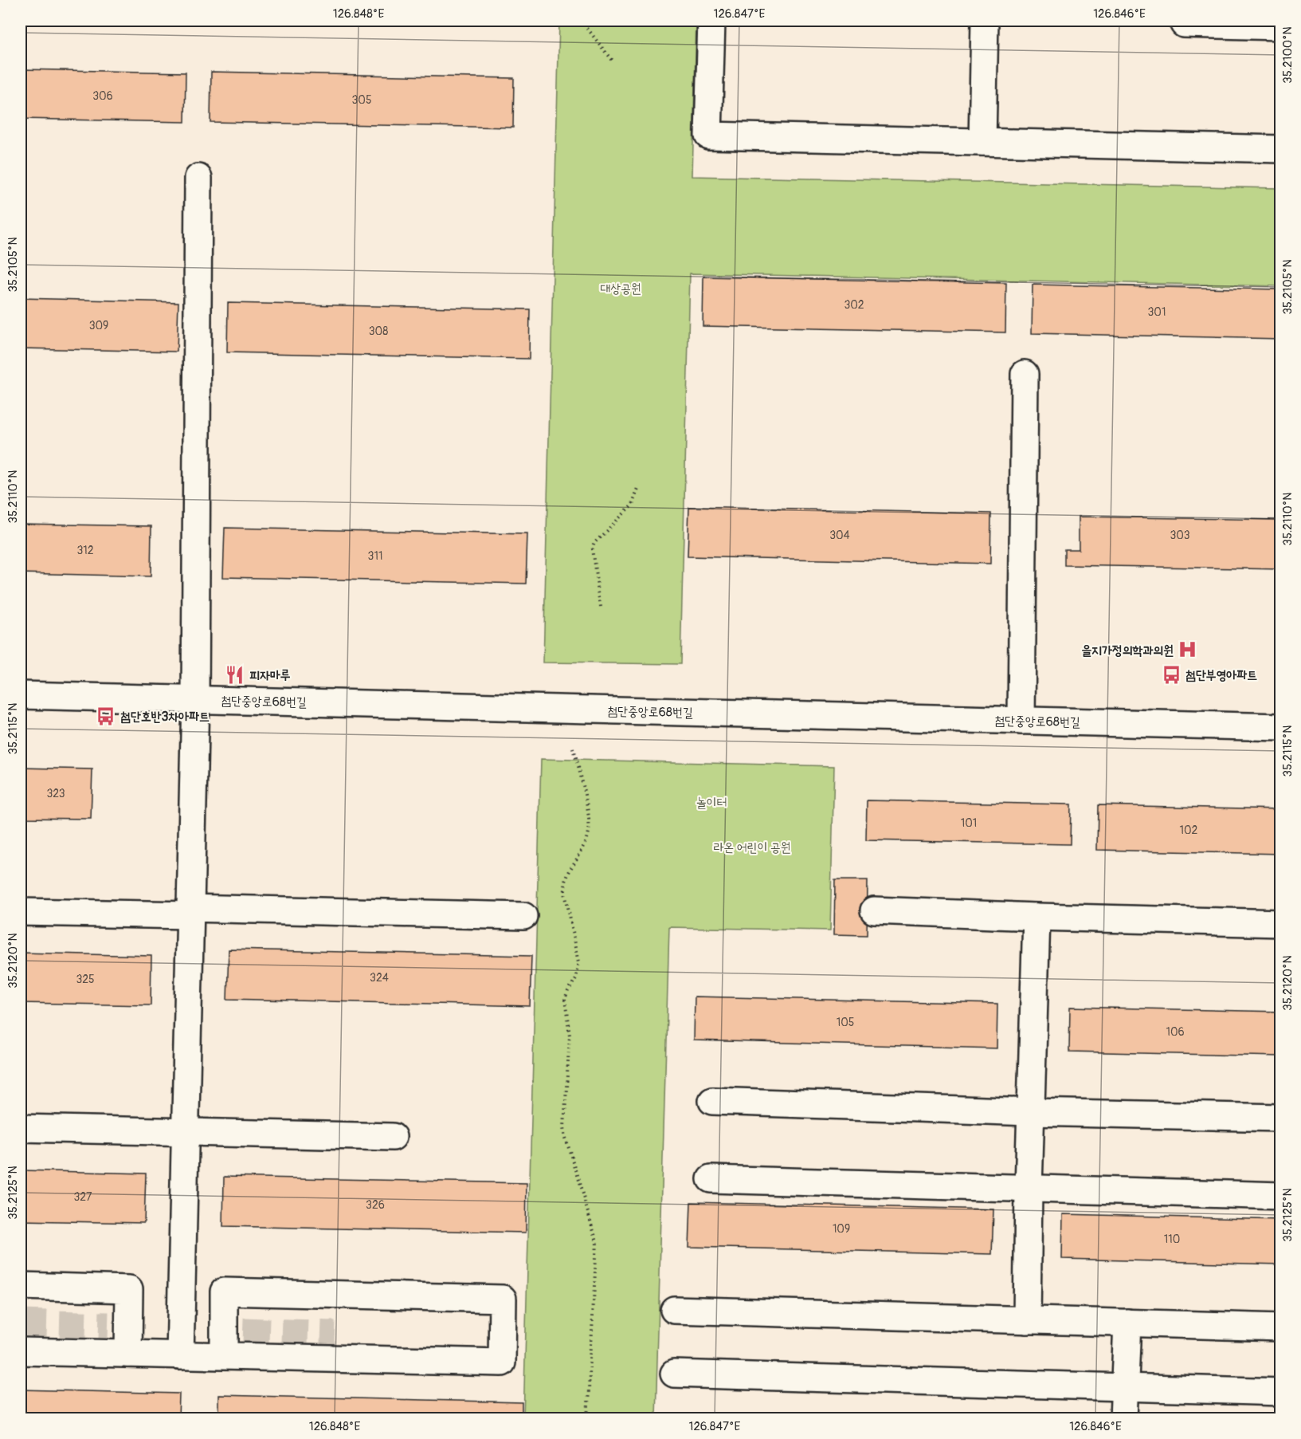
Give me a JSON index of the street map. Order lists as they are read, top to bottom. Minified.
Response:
{"streets":{"street":["첨단중앙로68번길"]},"parks":["대상공원","놀이터","라온 어린이 공원"],"places":{"hospital":["을지가정의학과의원"],"restaurant":["피자마루"],"bus stop":["첨단부영아파트","첨단호반3차아파트"]},"house_numbers":["306","305","302","301","309","308","304","303","312","311","323","101","102","324","325","105","106","327","326","109","110"],"coordinates":["126.848°E","126.847°E","126.846°E","35.2100°N","35.2105°N","35.2110°N","35.2115°N","35.2120°N","35.2125°N"]}
